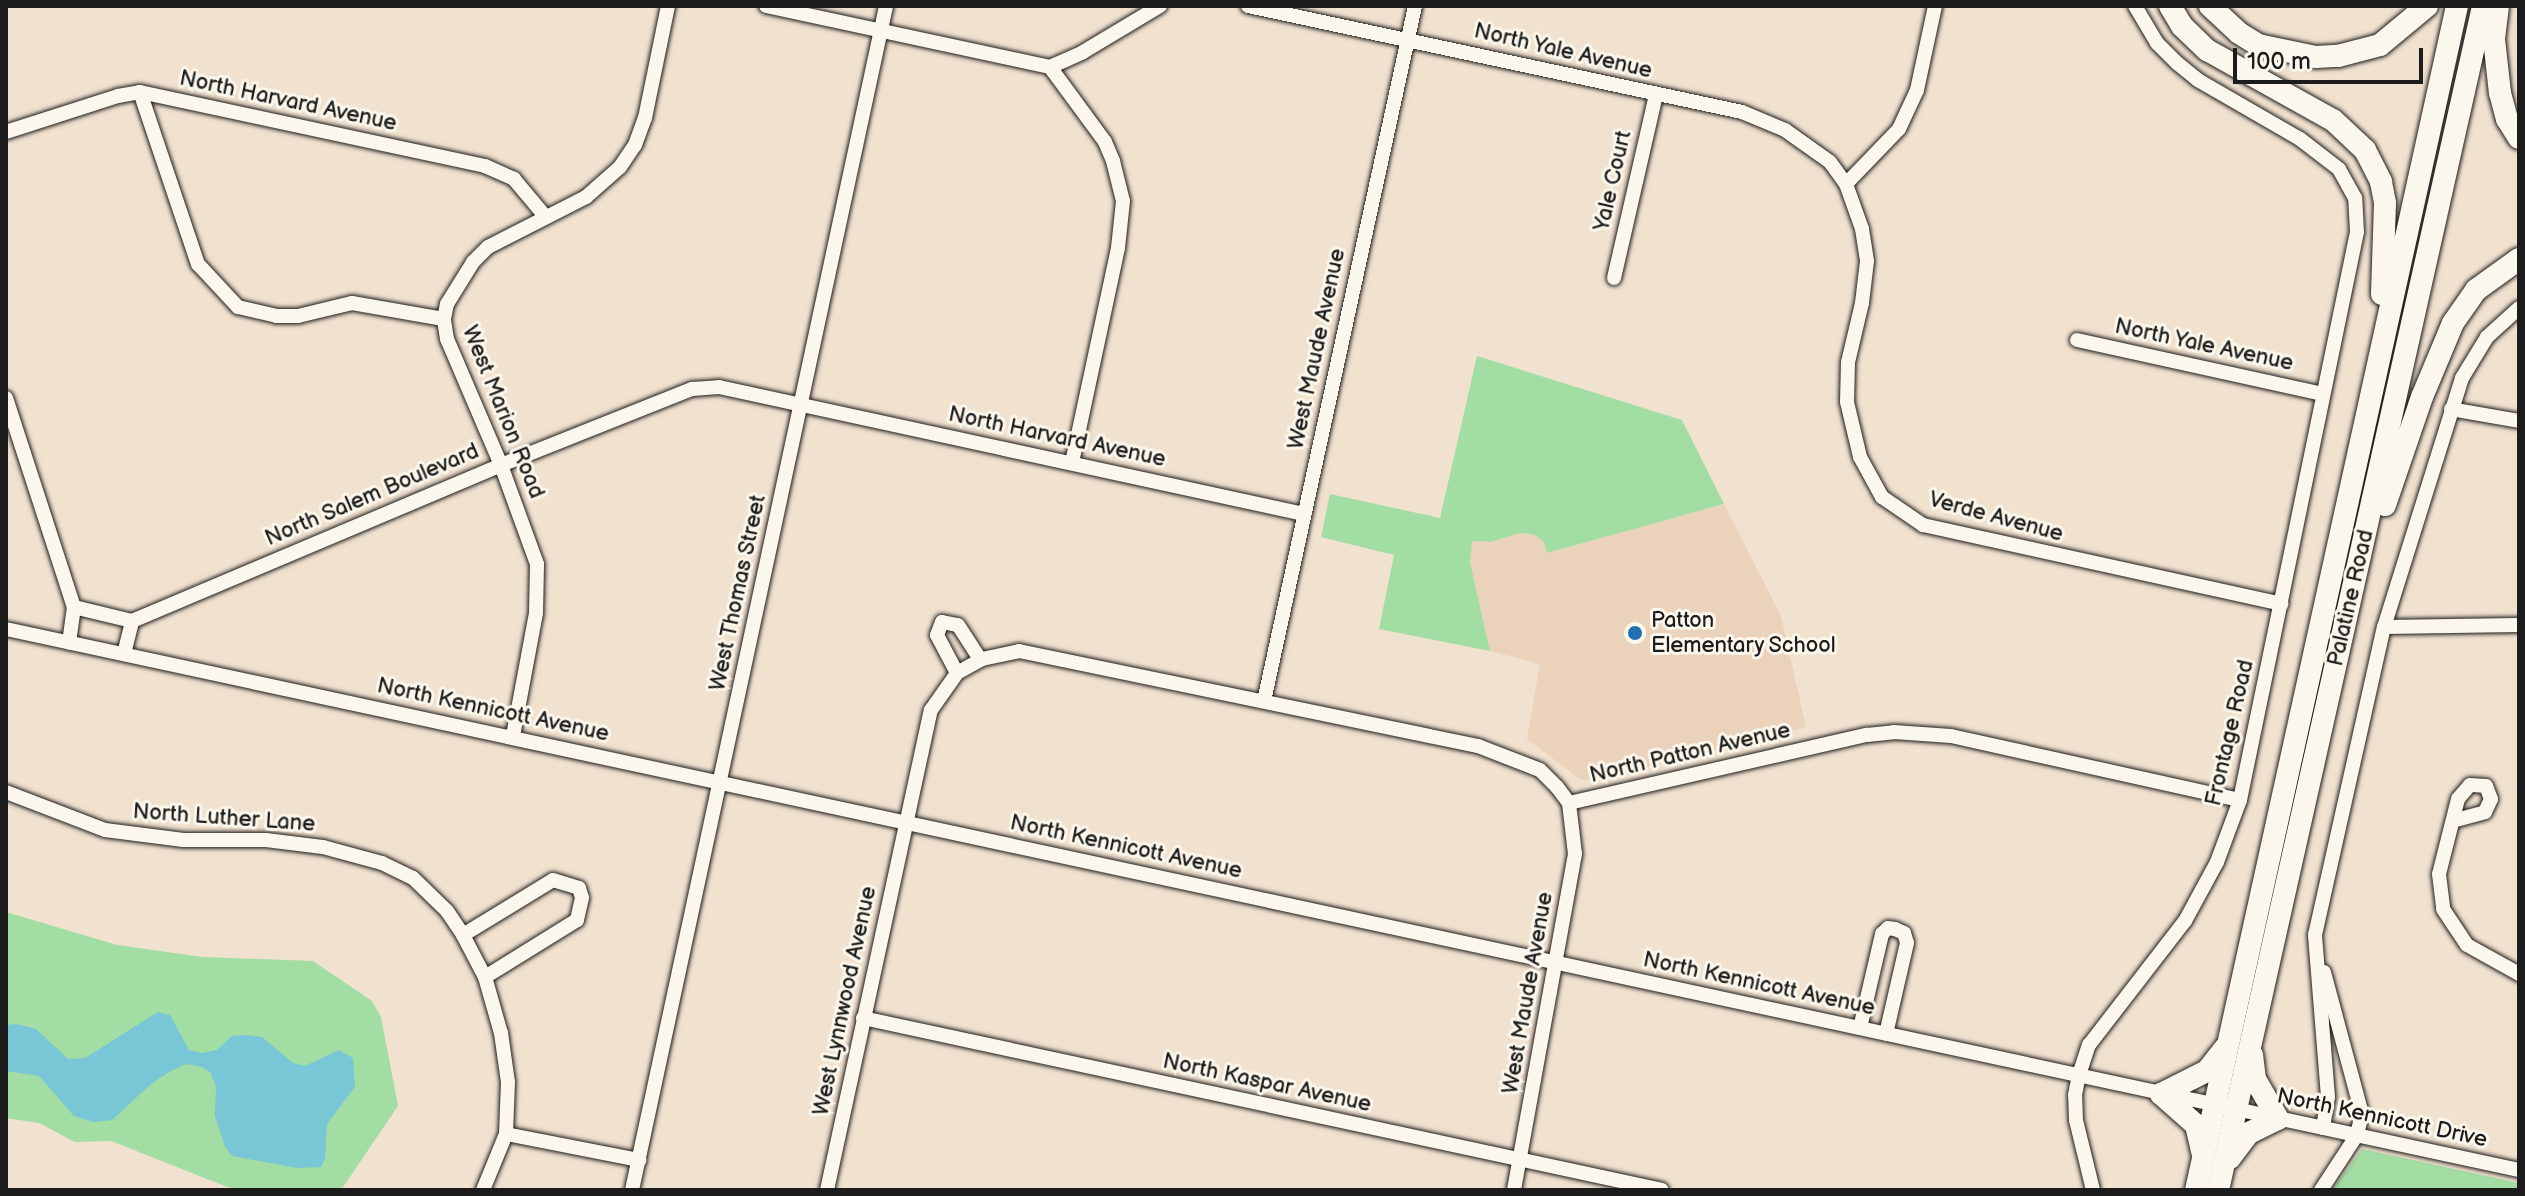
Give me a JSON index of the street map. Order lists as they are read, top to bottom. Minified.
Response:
{"streets":{"highway":["Palatine Road"],"street":["North Yale Avenue","North Harvard Avenue","Yale Court","West Maude Avenue","West Marion Road","North Salem Boulevard","Verde Avenue","West Thomas Street","North Kennicott Avenue","Frontage Road","North Patton Avenue","North Luther Lane","West Lynnwood Avenue","North Kaspar Avenue","North Kennicott Drive"]},"crossings":[["North Yale Avenue","Yale Court"],["North Yale Avenue","West Maude Avenue"],["North Yale Avenue","Verde Avenue"],["North Yale Avenue","Frontage Road"],["North Harvard Avenue","West Maude Avenue"],["North Harvard Avenue","West Marion Road"],["North Harvard Avenue","North Salem Boulevard"],["North Harvard Avenue","West Thomas Street"],["West Maude Avenue","North Kennicott Avenue"],["West Maude Avenue","North Patton Avenue"],["West Maude Avenue","North Kaspar Avenue"],["West Marion Road","North Salem Boulevard"],["West Marion Road","North Kennicott Avenue"],["North Salem Boulevard","West Thomas Street"],["Verde Avenue","Frontage Road"],["West Thomas Street","North Kennicott Avenue"],["Palatine Road","North Kennicott Avenue"],["Palatine Road","North Kennicott Drive"],["North Kennicott Avenue","Frontage Road"],["North Kennicott Avenue","North Patton Avenue"],["North Kennicott Avenue","West Lynnwood Avenue"],["North Kennicott Avenue","North Kennicott Drive"],["Frontage Road","North Patton Avenue"],["North Patton Avenue","West Lynnwood Avenue"],["West Lynnwood Avenue","North Kaspar Avenue"]],"places":["Patton Elementary School"],"scale_bar":"100 m"}
